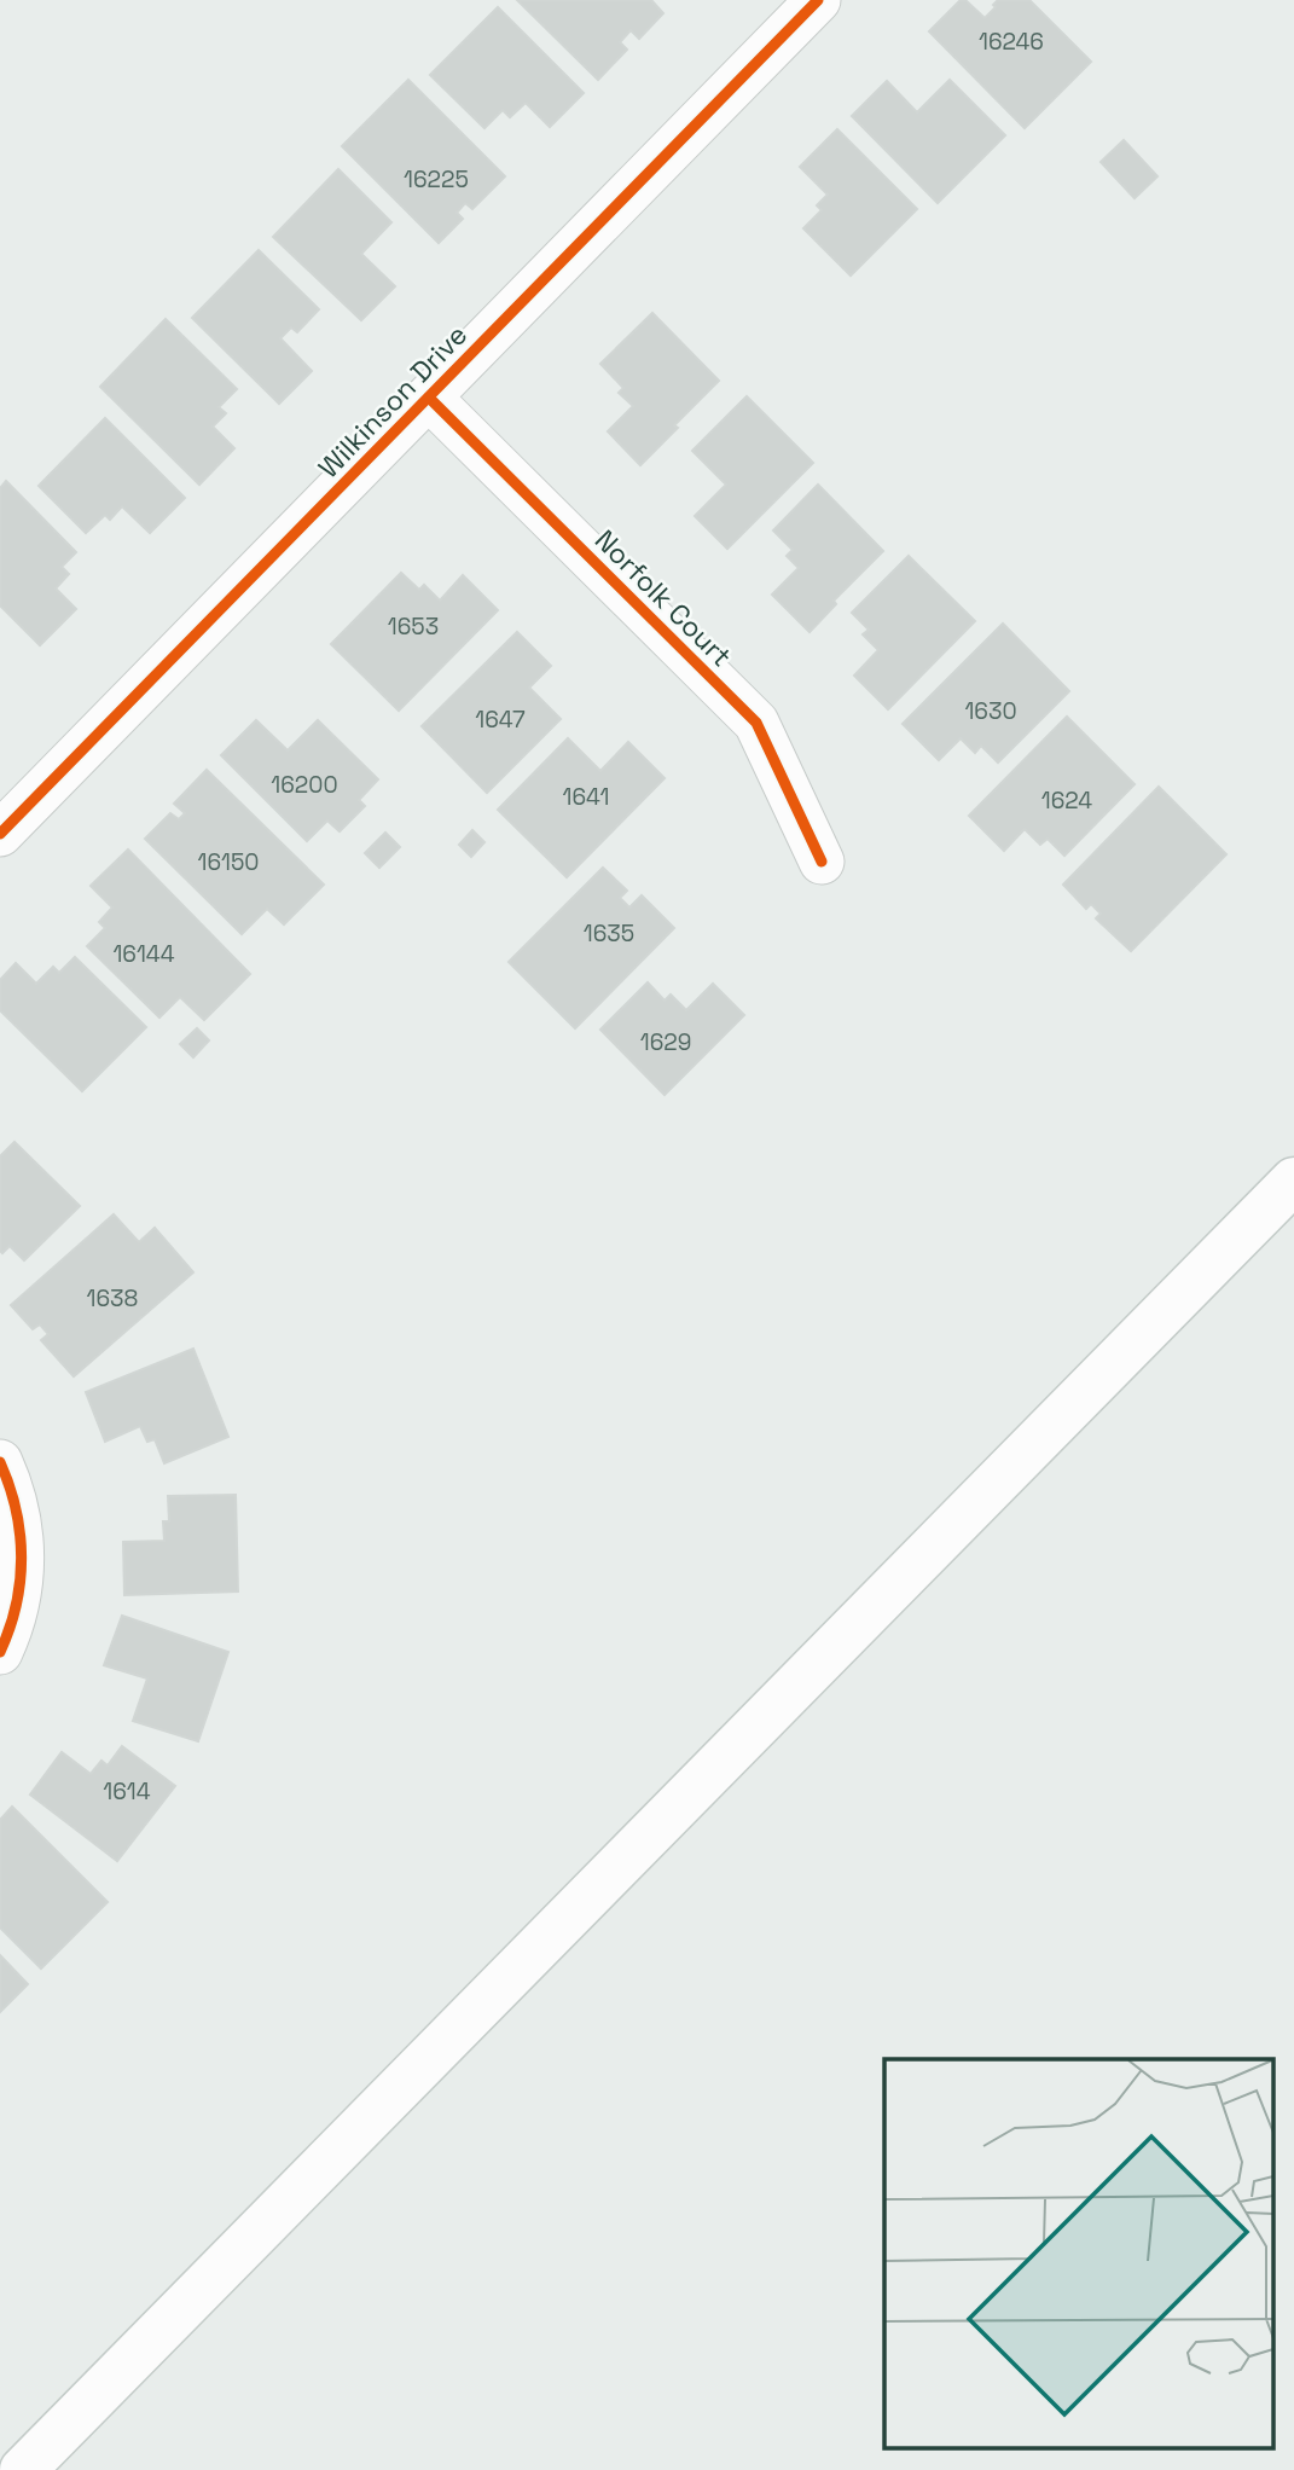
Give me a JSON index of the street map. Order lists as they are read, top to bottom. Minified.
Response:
{"streets":{"street":["Wilkinson Drive","Norfolk Court"]},"crossings":[["Wilkinson Drive","Norfolk Court"]],"house_numbers":["16246","16225","1653","1630","1647","16200","1641","1624","16150","1635","16144","1629","1638","1614"]}
